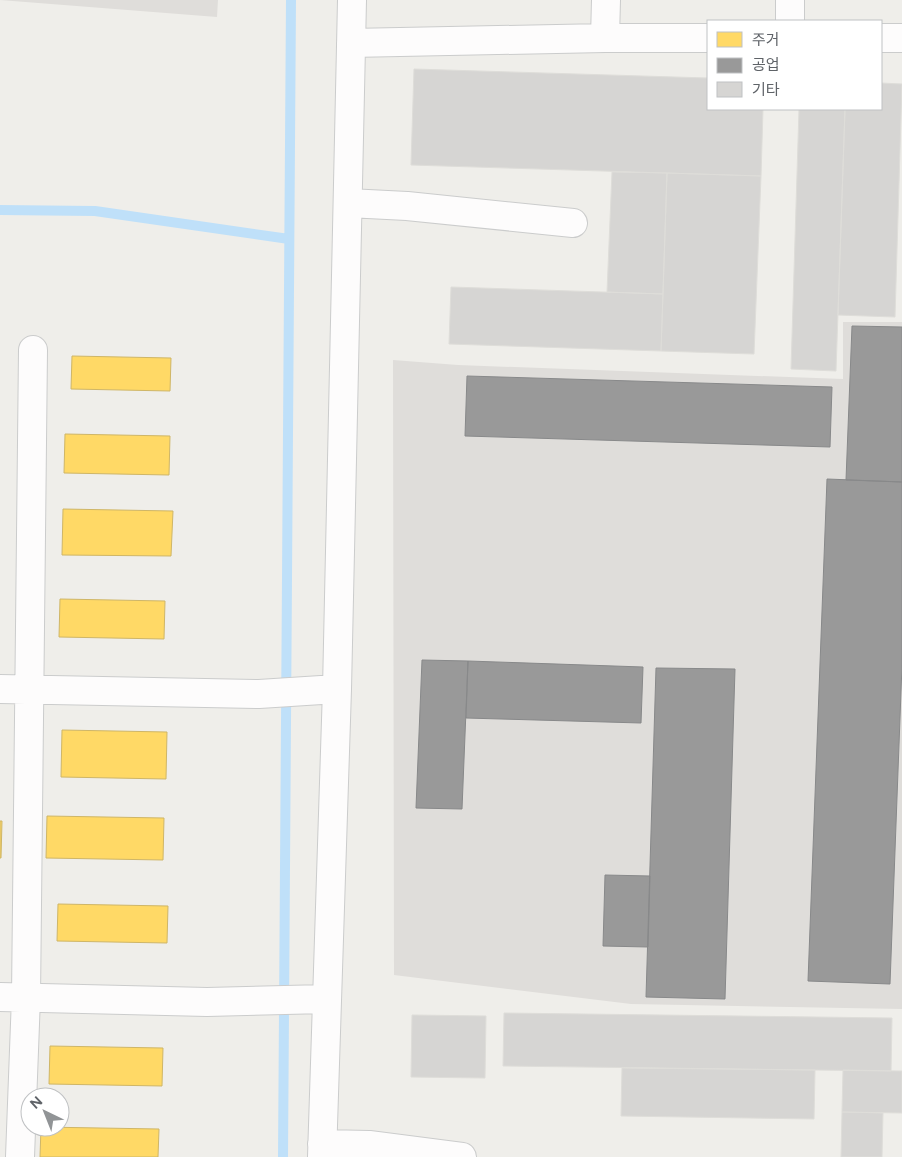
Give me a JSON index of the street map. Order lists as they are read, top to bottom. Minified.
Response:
{"legend":["주거","공업","기타"],"north":"top left"}
